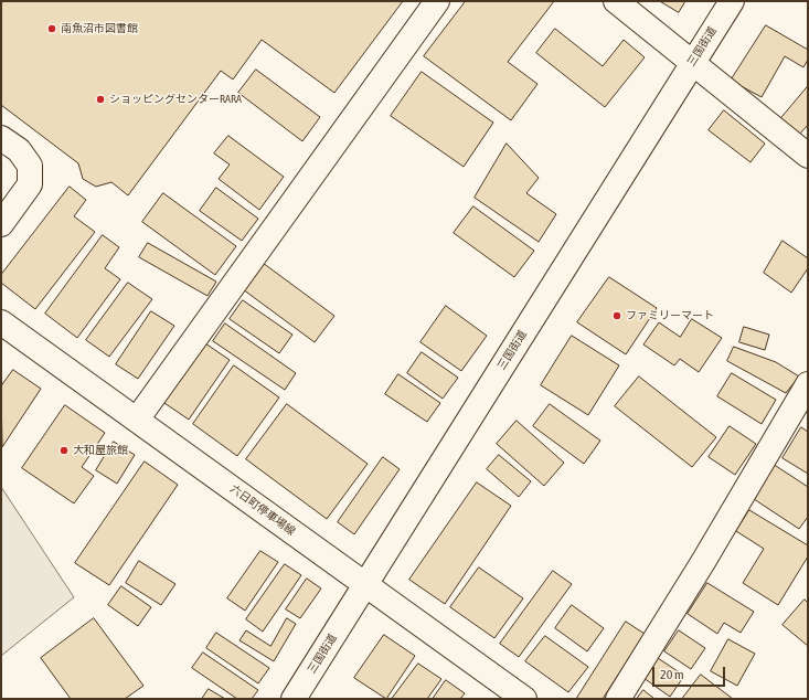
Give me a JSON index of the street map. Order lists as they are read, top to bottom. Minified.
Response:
{"streets":{"main road":["三国街道","六日町停車場線"]},"crossings":[["三国街道","六日町停車場線"]],"places":["南魚沼市図書館","ショッピングセンターRARA","ファミリーマート","大和屋旅館"],"scale_bar":"20 m"}
